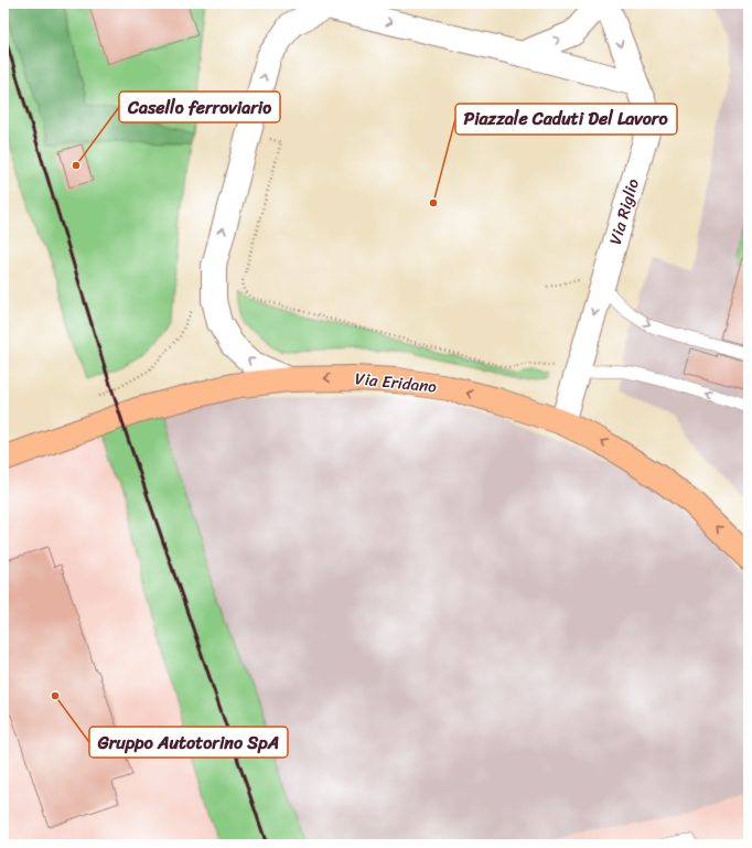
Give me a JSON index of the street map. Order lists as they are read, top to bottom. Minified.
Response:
{"streets":{"main road":["Via Eridano"],"street":["Via Riglio"]},"crossings":[["Via Riglio","Via Eridano"]],"one_way":["Via Riglio","Via Eridano"],"places":["Casello ferroviario","Piazzale Caduti Del Lavoro","Gruppo Autotorino SpA"]}
